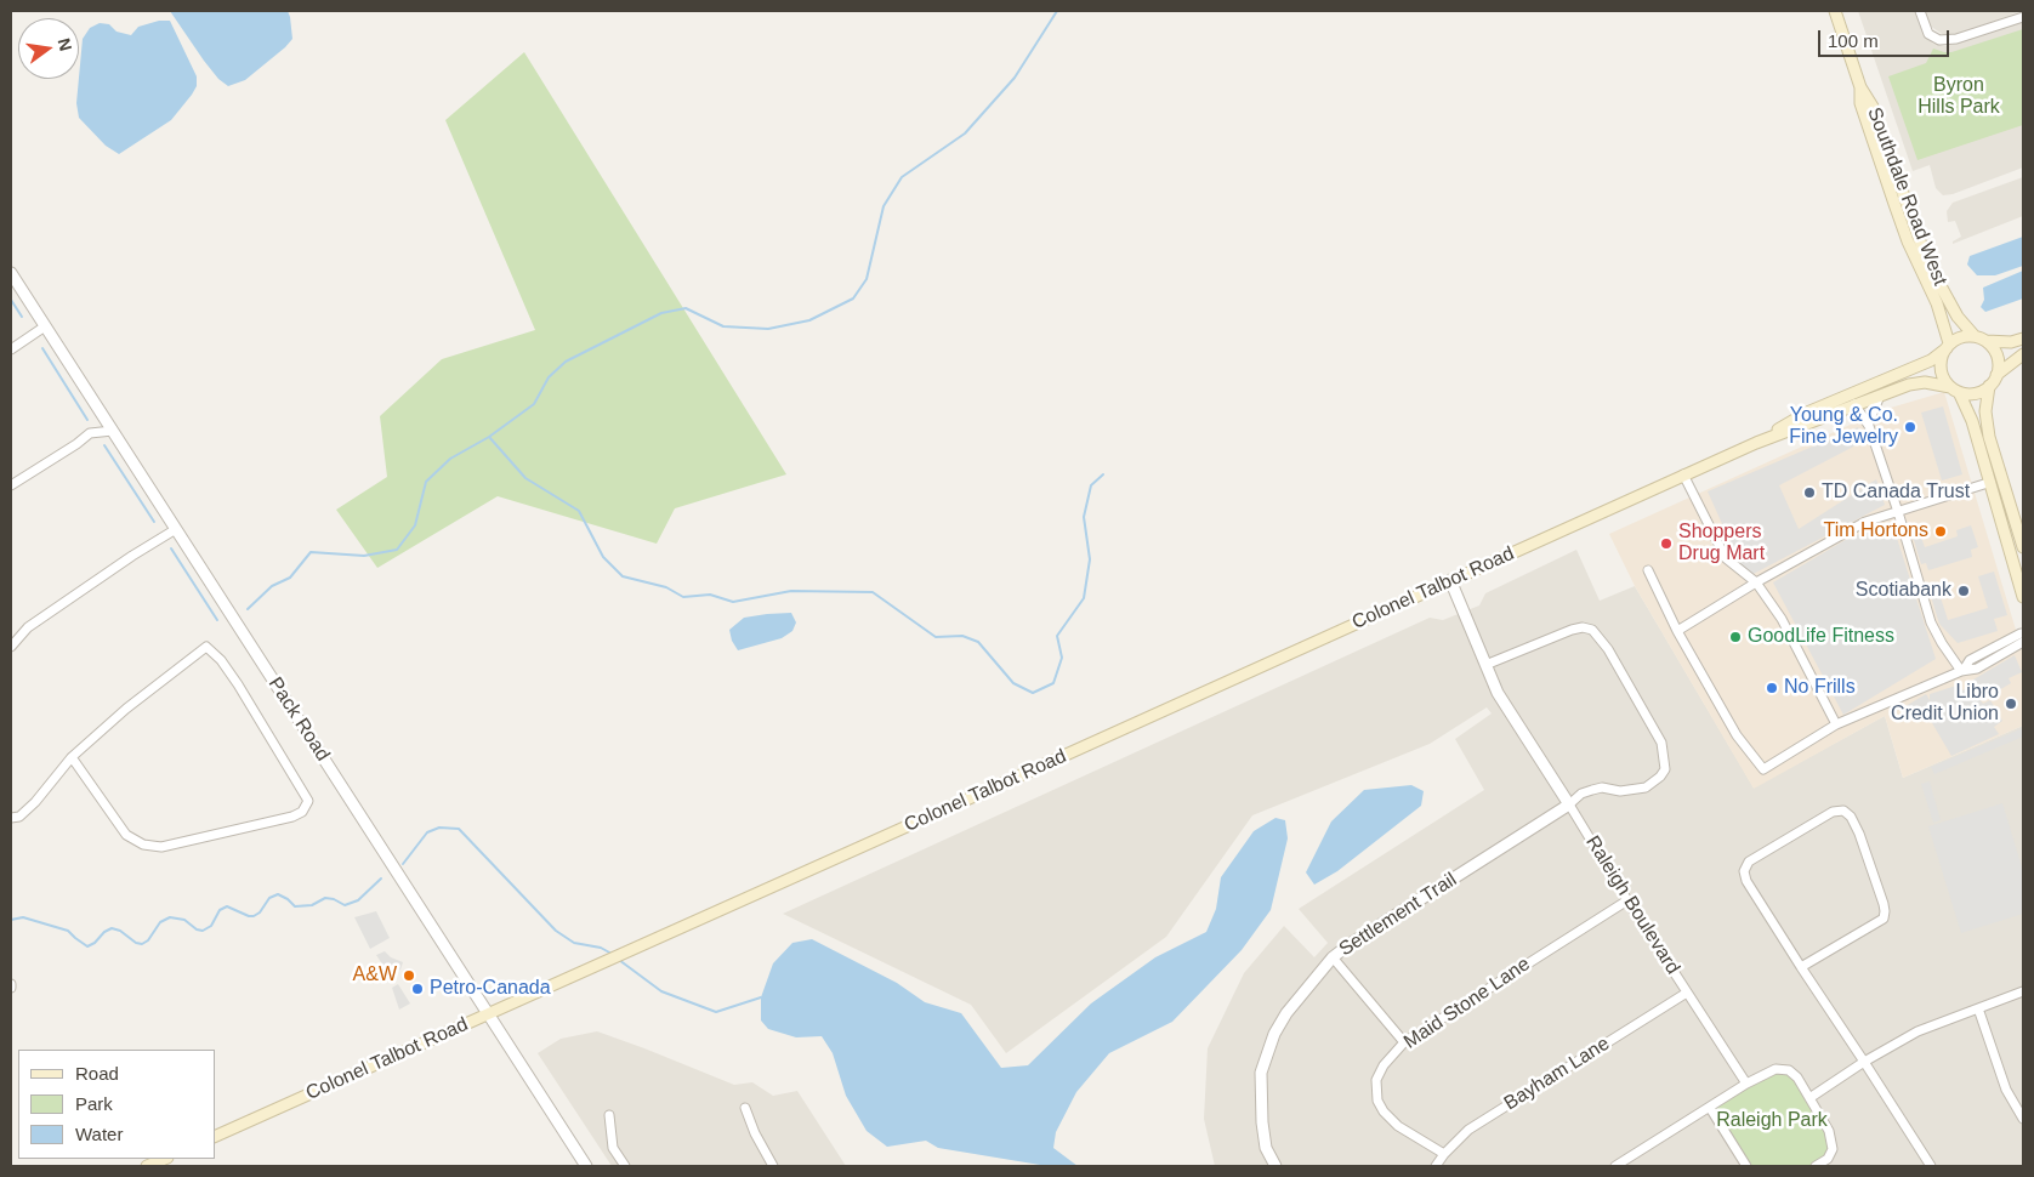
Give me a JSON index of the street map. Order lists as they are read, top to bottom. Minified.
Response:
{"streets":{"main road":["Southdale Road West","Colonel Talbot Road"],"street":["Pack Road","Raleigh Boulevard","Settlement Trail","Maid Stone Lane","Bayham Lane"]},"crossings":[["Southdale Road West","Colonel Talbot Road"],["Colonel Talbot Road","Pack Road"],["Colonel Talbot Road","Raleigh Boulevard"],["Raleigh Boulevard","Settlement Trail"],["Raleigh Boulevard","Maid Stone Lane"],["Raleigh Boulevard","Bayham Lane"],["Maid Stone Lane","Bayham Lane"]],"parks":["Byron Hills Park","Raleigh Park"],"places":["Young & Co. Fine Jewelry","TD Canada Trust","Tim Hortons","Shoppers Drug Mart","Scotiabank","GoodLife Fitness","No Frills","Libro Credit Union","A&W","Petro-Canada"],"legend":["Road","Park","Water"],"scale_bar":"100 m","north":"right"}
